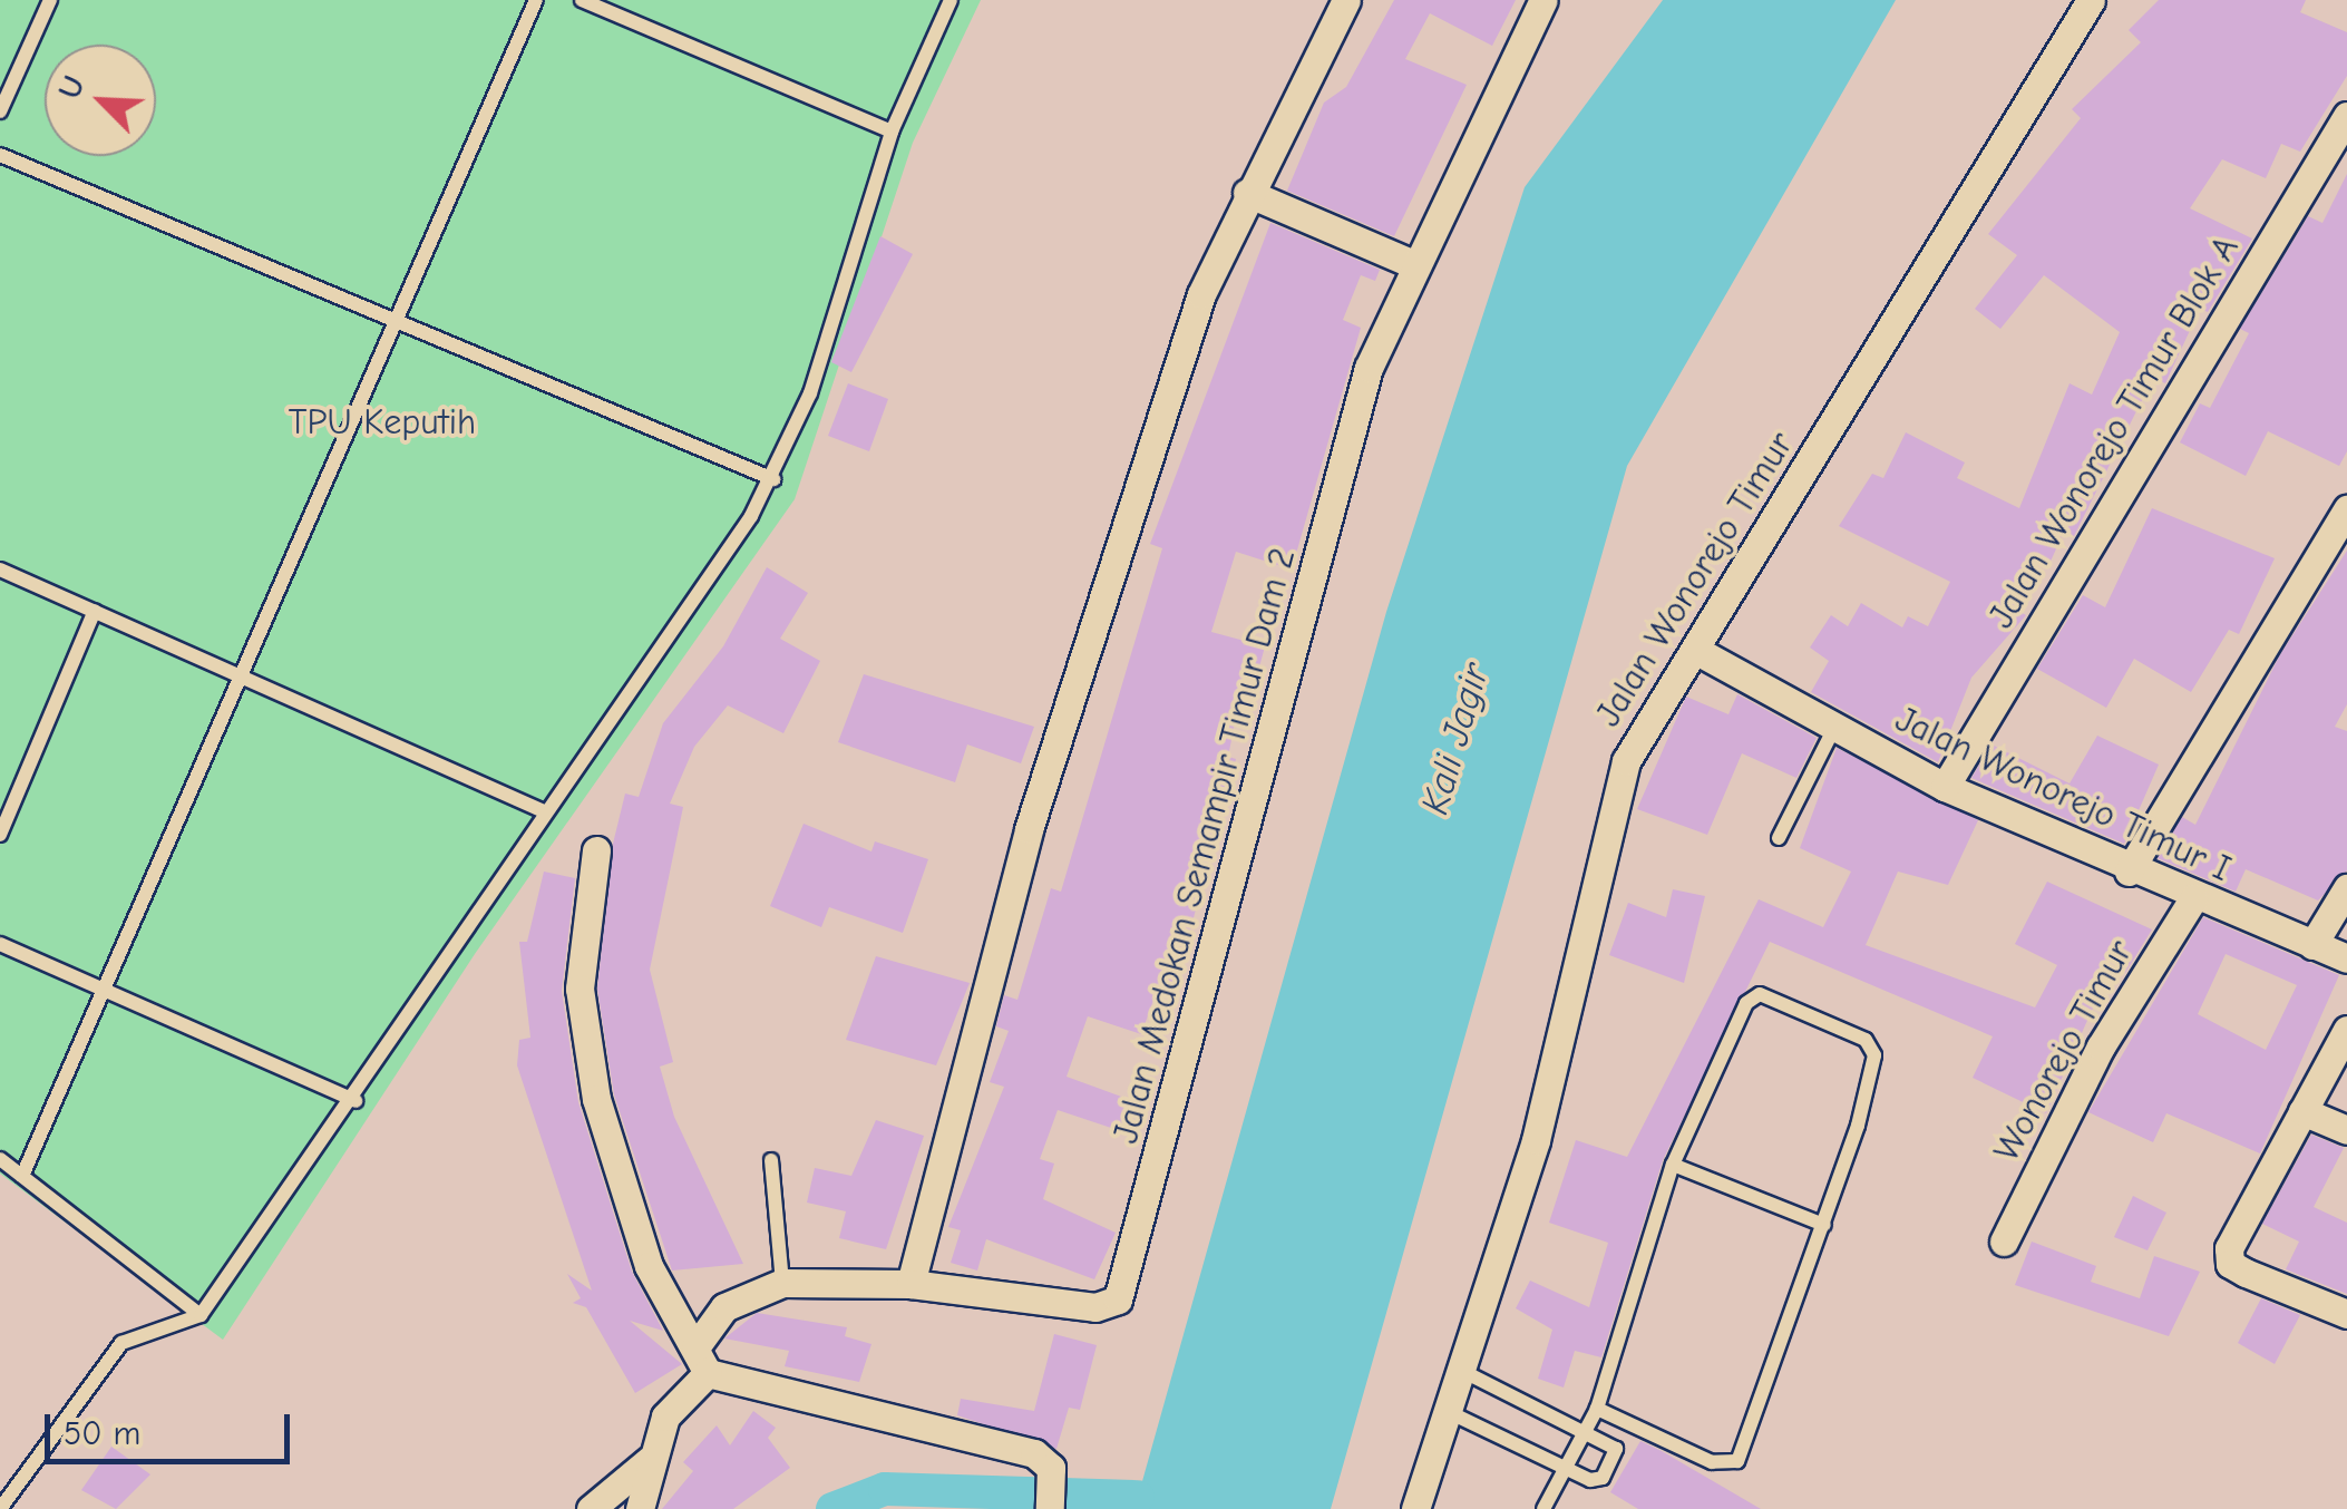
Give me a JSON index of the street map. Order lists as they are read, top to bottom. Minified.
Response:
{"streets":{"street":["Jalan Wonorejo Timur Blok A","Jalan Wonorejo Timur","Jalan Wonorejo Timur I","Jalan Medokan Semampir Timur Dam 2","Wonorejo Timur"]},"crossings":[["Jalan Wonorejo Timur Blok A","Jalan Wonorejo Timur I"],["Jalan Wonorejo Timur","Jalan Wonorejo Timur I"],["Jalan Wonorejo Timur I","Wonorejo Timur"]],"water":["Kali Jagir"],"parks":["TPU Keputih"],"scale_bar":"50 m","north":"top left"}
